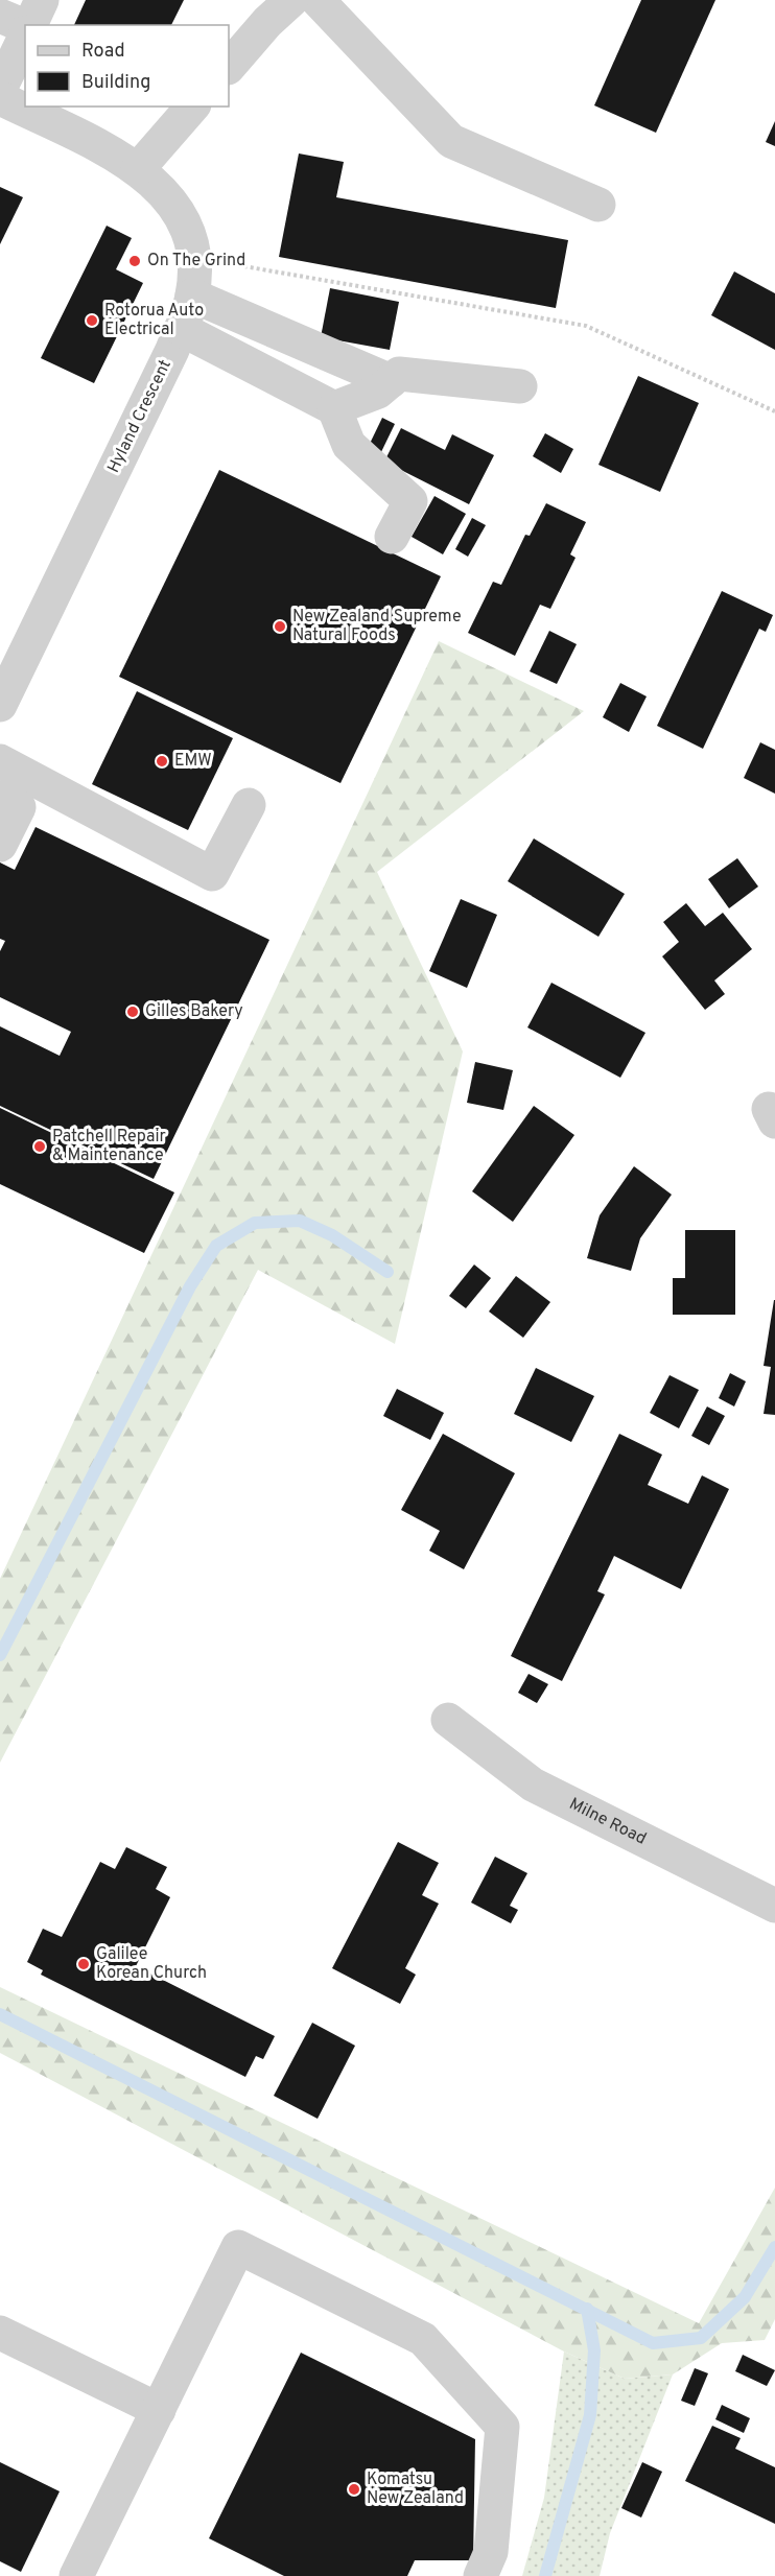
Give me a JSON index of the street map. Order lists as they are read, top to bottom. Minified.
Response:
{"streets":{"street":["Hyland Crescent","Milne Road"]},"places":["On The Grind","Rotorua Auto Electrical","New Zealand Supreme Natural Foods","EMW","Gilles Bakery","Patchell Repair & Maintenance","Galilee Korean Church","Komatsu New Zealand"],"legend":["Road","Building"]}
